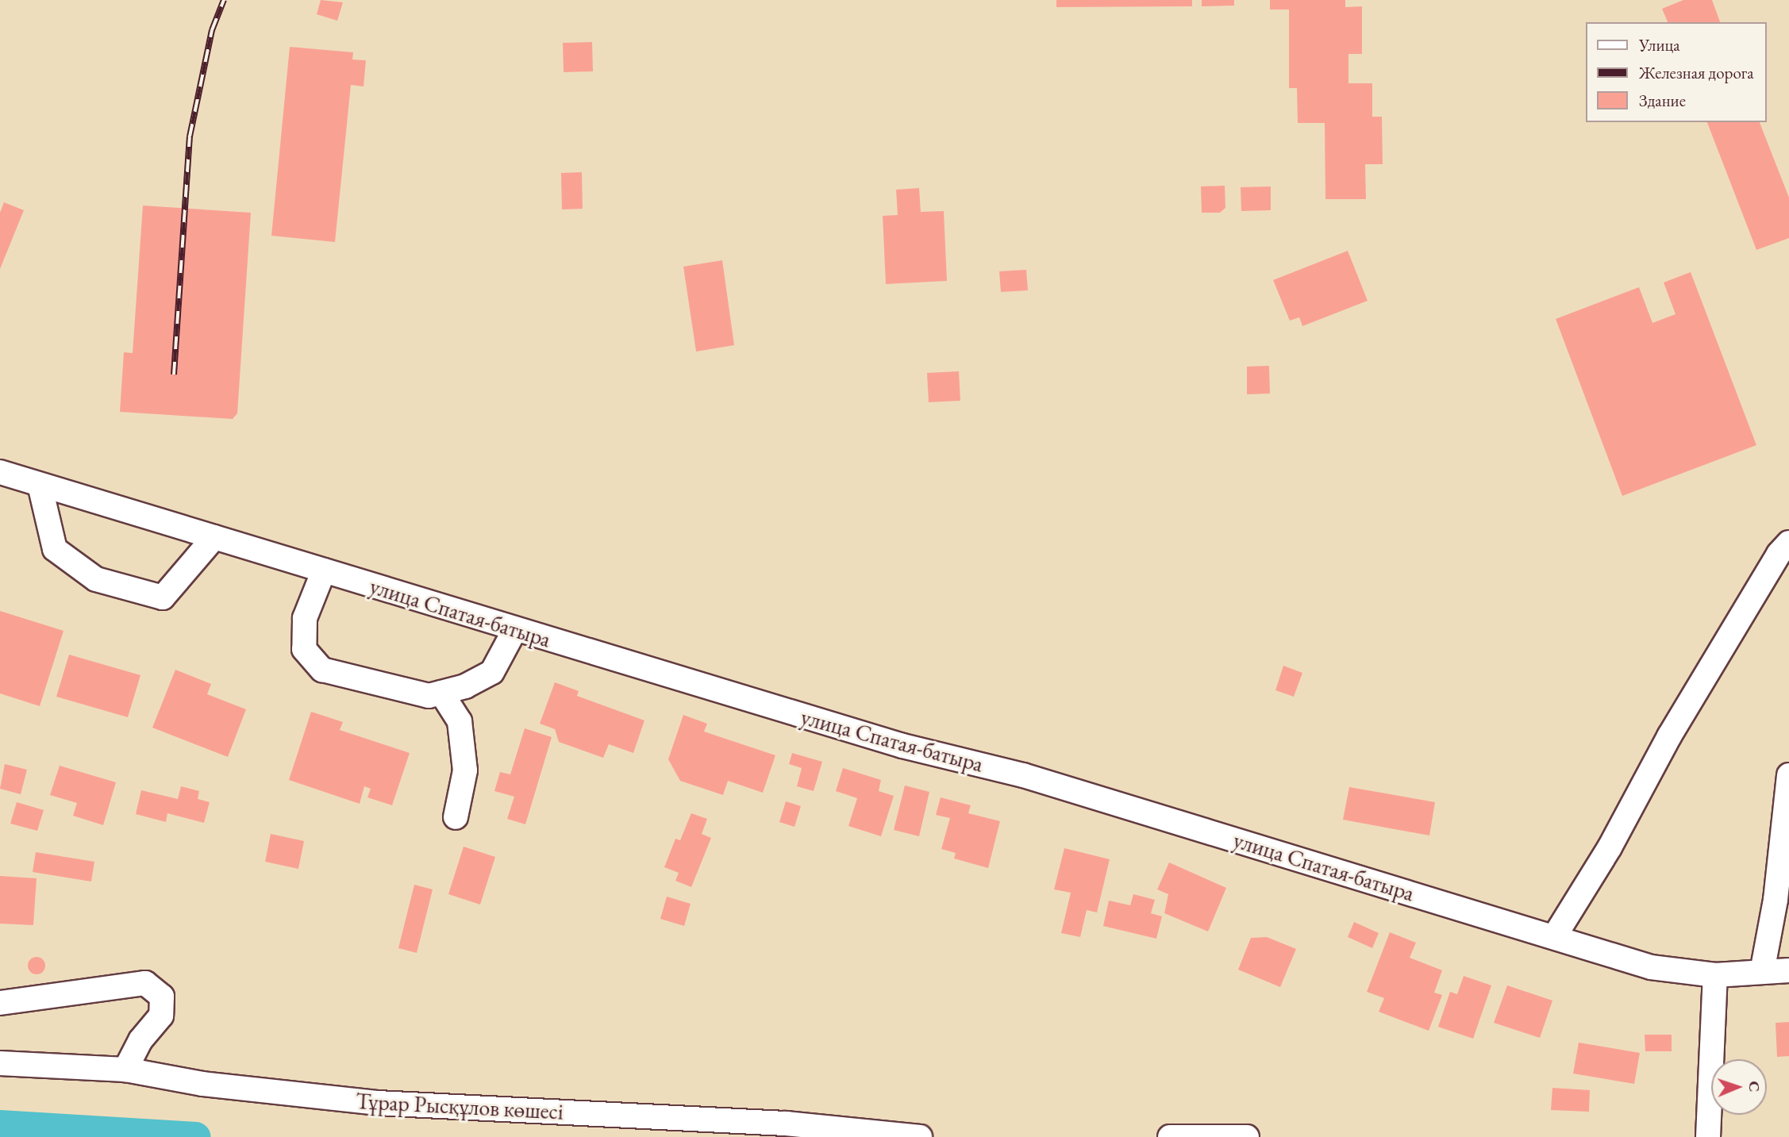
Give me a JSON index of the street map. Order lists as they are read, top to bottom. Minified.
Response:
{"streets":{"street":["улица Спатая-батыра","Тұрар Рысқұлов көшесі"]},"legend":["Улица","Железная дорога","Здание"],"north":"right"}
